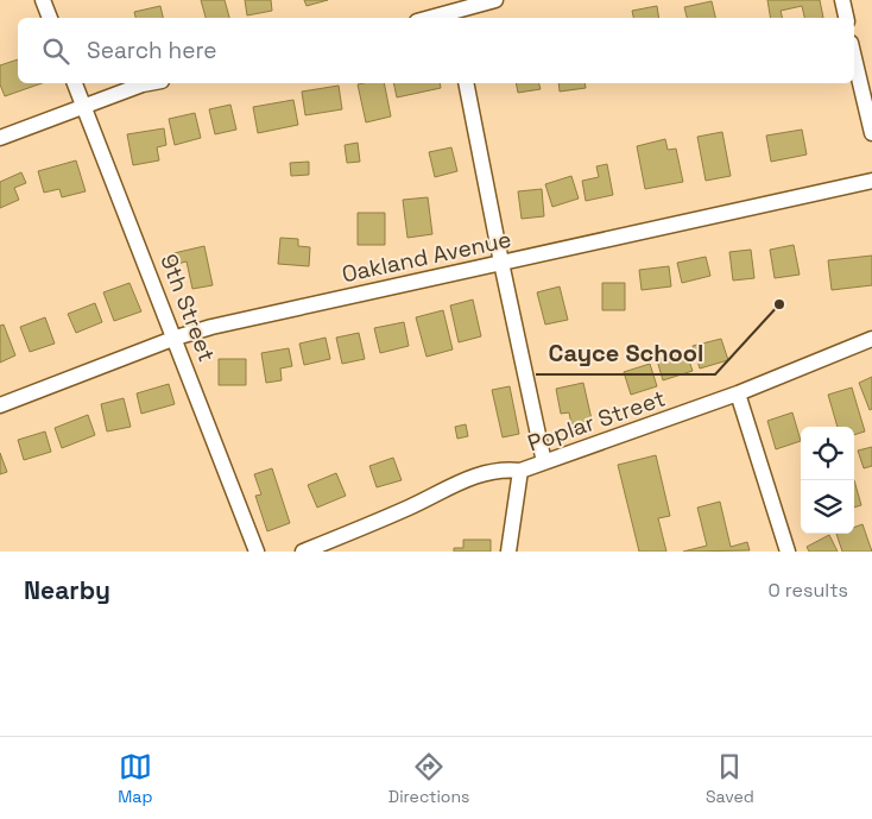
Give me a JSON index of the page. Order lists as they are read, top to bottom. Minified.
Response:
{"streets":{"street":["Oakland Avenue","9th Street","Poplar Street"]},"crossings":[["Oakland Avenue","9th Street"]],"places":["Cayce School"],"page":{"search":"Search here","heading":["Nearby","0 results"],"nav":["Map","Directions","Saved"]}}
